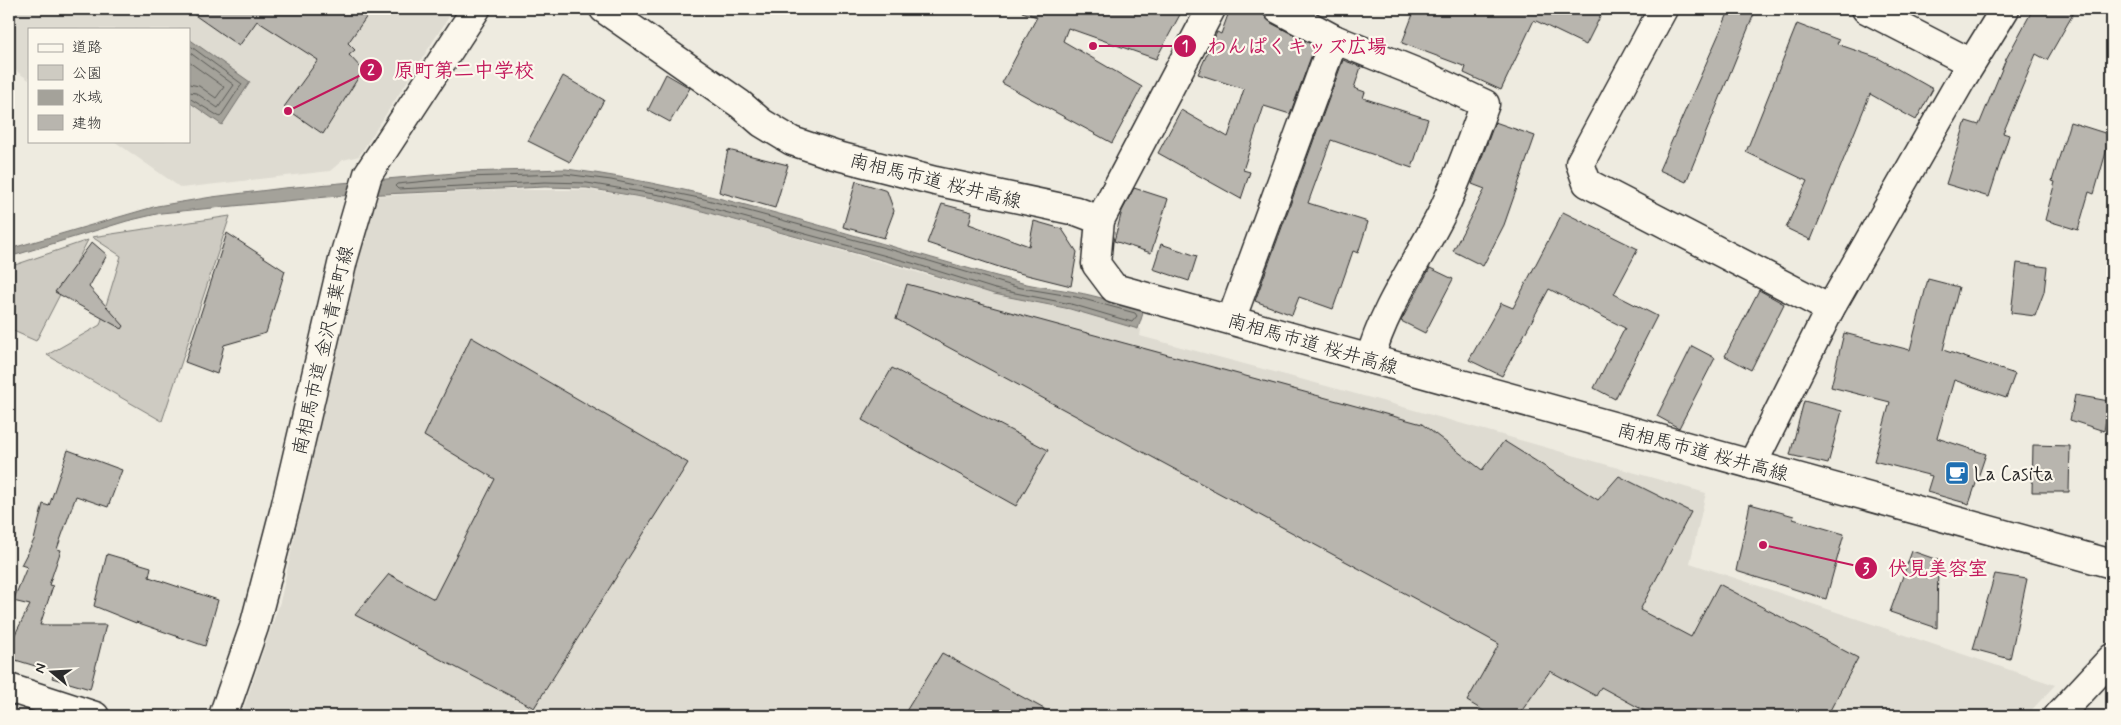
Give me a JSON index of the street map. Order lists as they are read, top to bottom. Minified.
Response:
{"streets":{"street":["南相馬市道 桜井高線","南相馬市道 金沢青葉町線"]},"places":{"other":["わんぱくキッズ広場","原町第二中学校","伏見美容室"],"cafe":["La Casita"]},"legend":["道路","公園","水域","建物"],"north":"left"}
